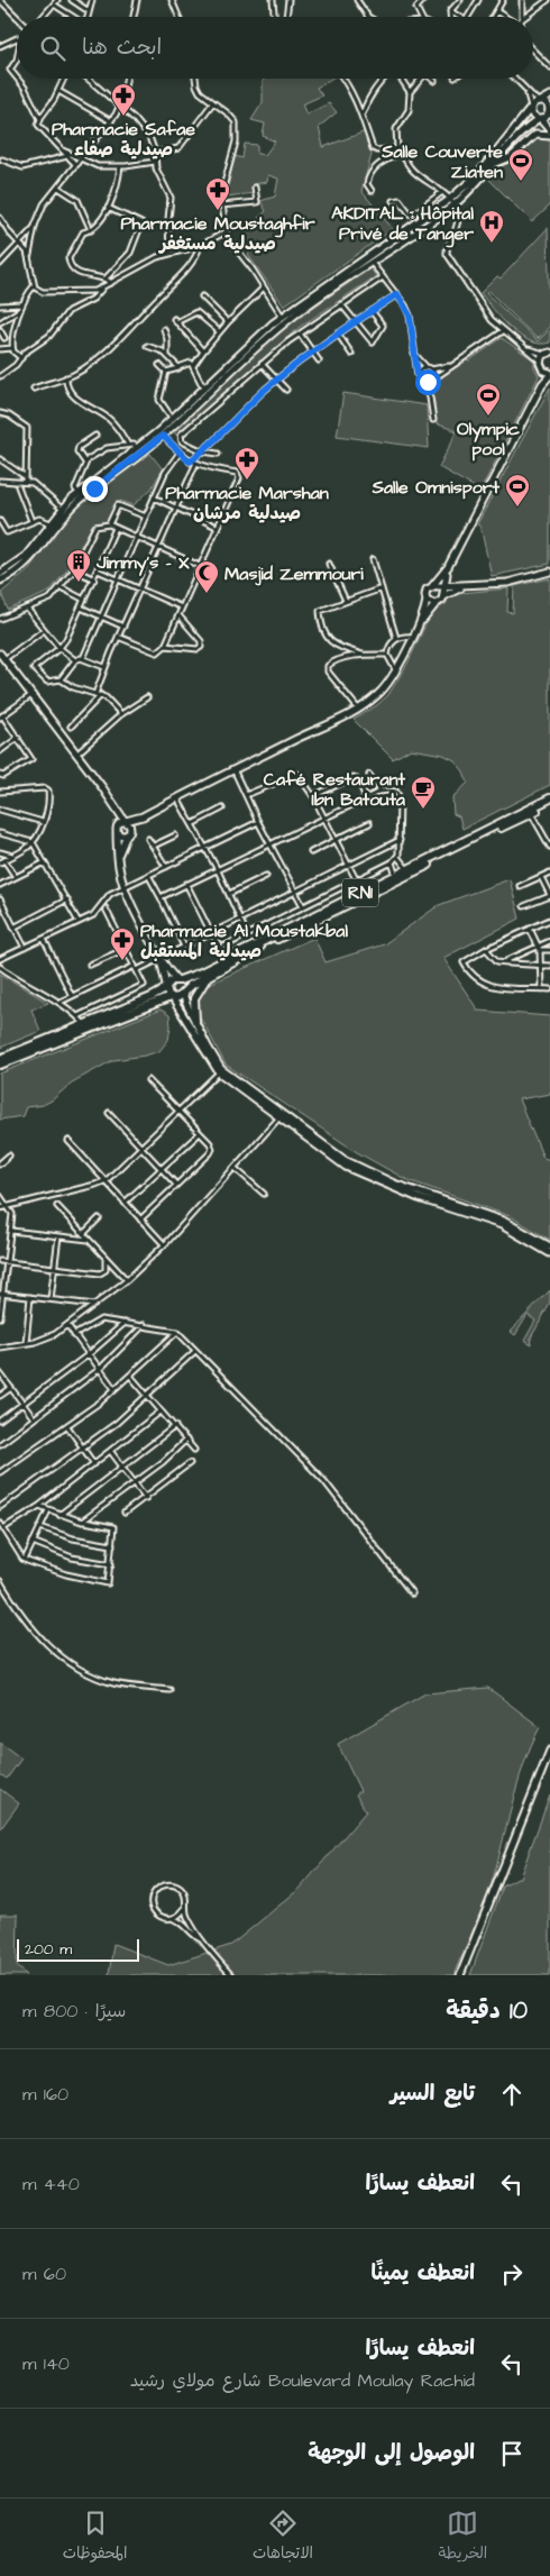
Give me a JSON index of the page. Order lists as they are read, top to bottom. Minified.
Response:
{"streets":{"highway":["RN1"]},"places":{"pharmacy":["Pharmacie Safae صيدلية صفاء","Pharmacie Moustaghfir صيدلية مستغفر","Pharmacie Marshan صيدلية مرشان","Pharmacie Al Moustakbal صيدلية المستقبل"],"sports":["Salle Couverte Ziaten","Olympic pool","Salle Omnisport"],"hospital":["AKDITAL : Hôpital Privé de Tanger"],"building":["Jimmy's - X"],"mosque":["Masjid Zemmouri"],"cafe":["Café Restaurant Ibn Batouta"]},"scale_bar":"200 m","page":{"search":"ابحث هنا","scale":"200 m","heading":["10 دقيقة","سيرًا · 800 m"],"list":[["تابع السير","160 m"],["انعطف يسارًا","440 m"],["انعطف يمينًا","60 m"],["انعطف يسارًا","Boulevard Moulay Rachid شارع مولاي رشيد","140 m"],"الوصول إلى الوجهة"],"nav":["الخريطة","الاتجاهات","المحفوظات"]}}
